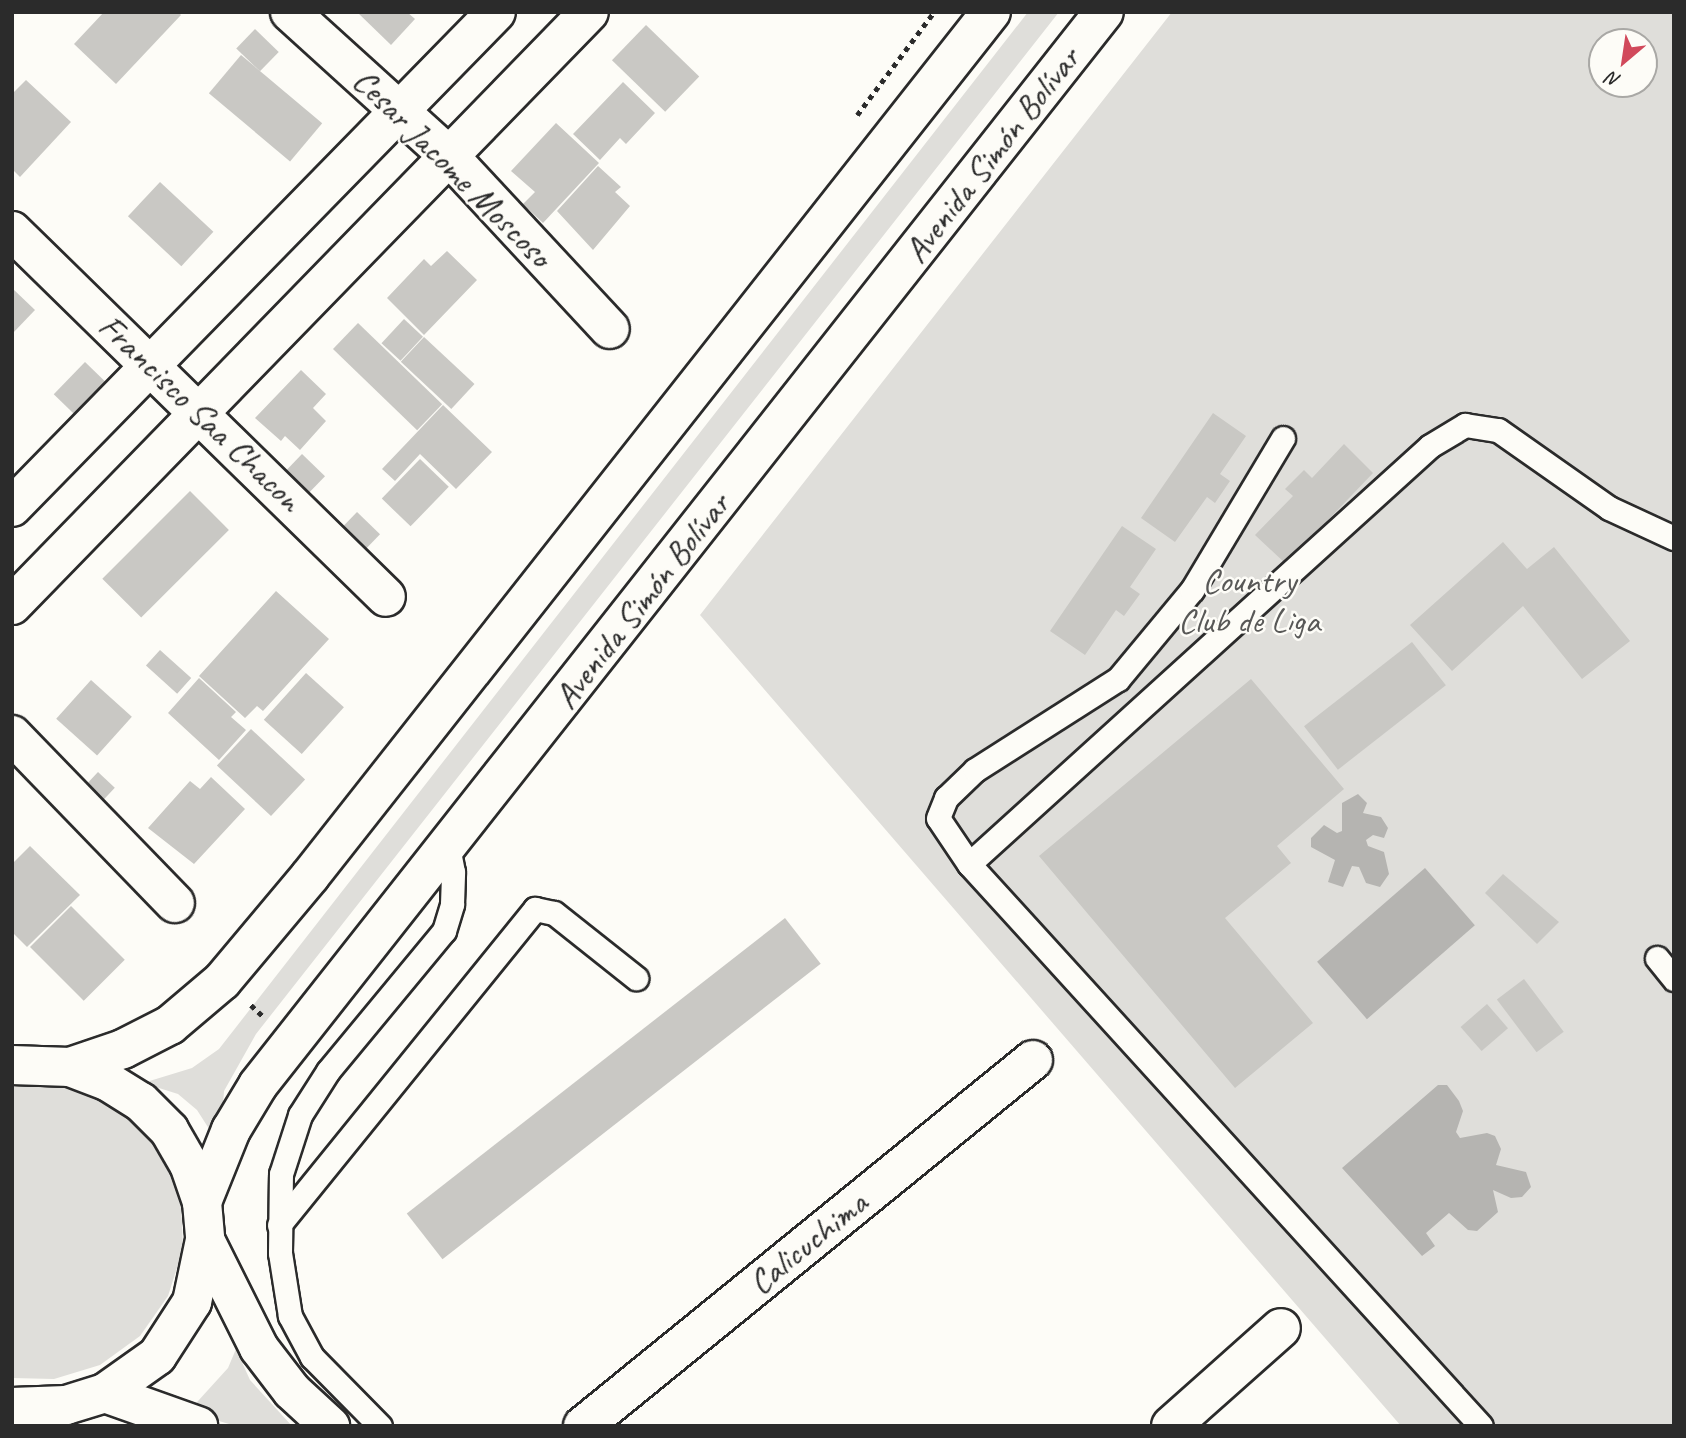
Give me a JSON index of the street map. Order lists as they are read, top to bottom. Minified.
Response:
{"streets":{"main road":["Avenida Simón Bolívar","Cesar Jacome Moscoso","Francisco Saa Chacon","Calicuchima"]},"parks":["Country Club de Liga"],"north":"bottom left"}
